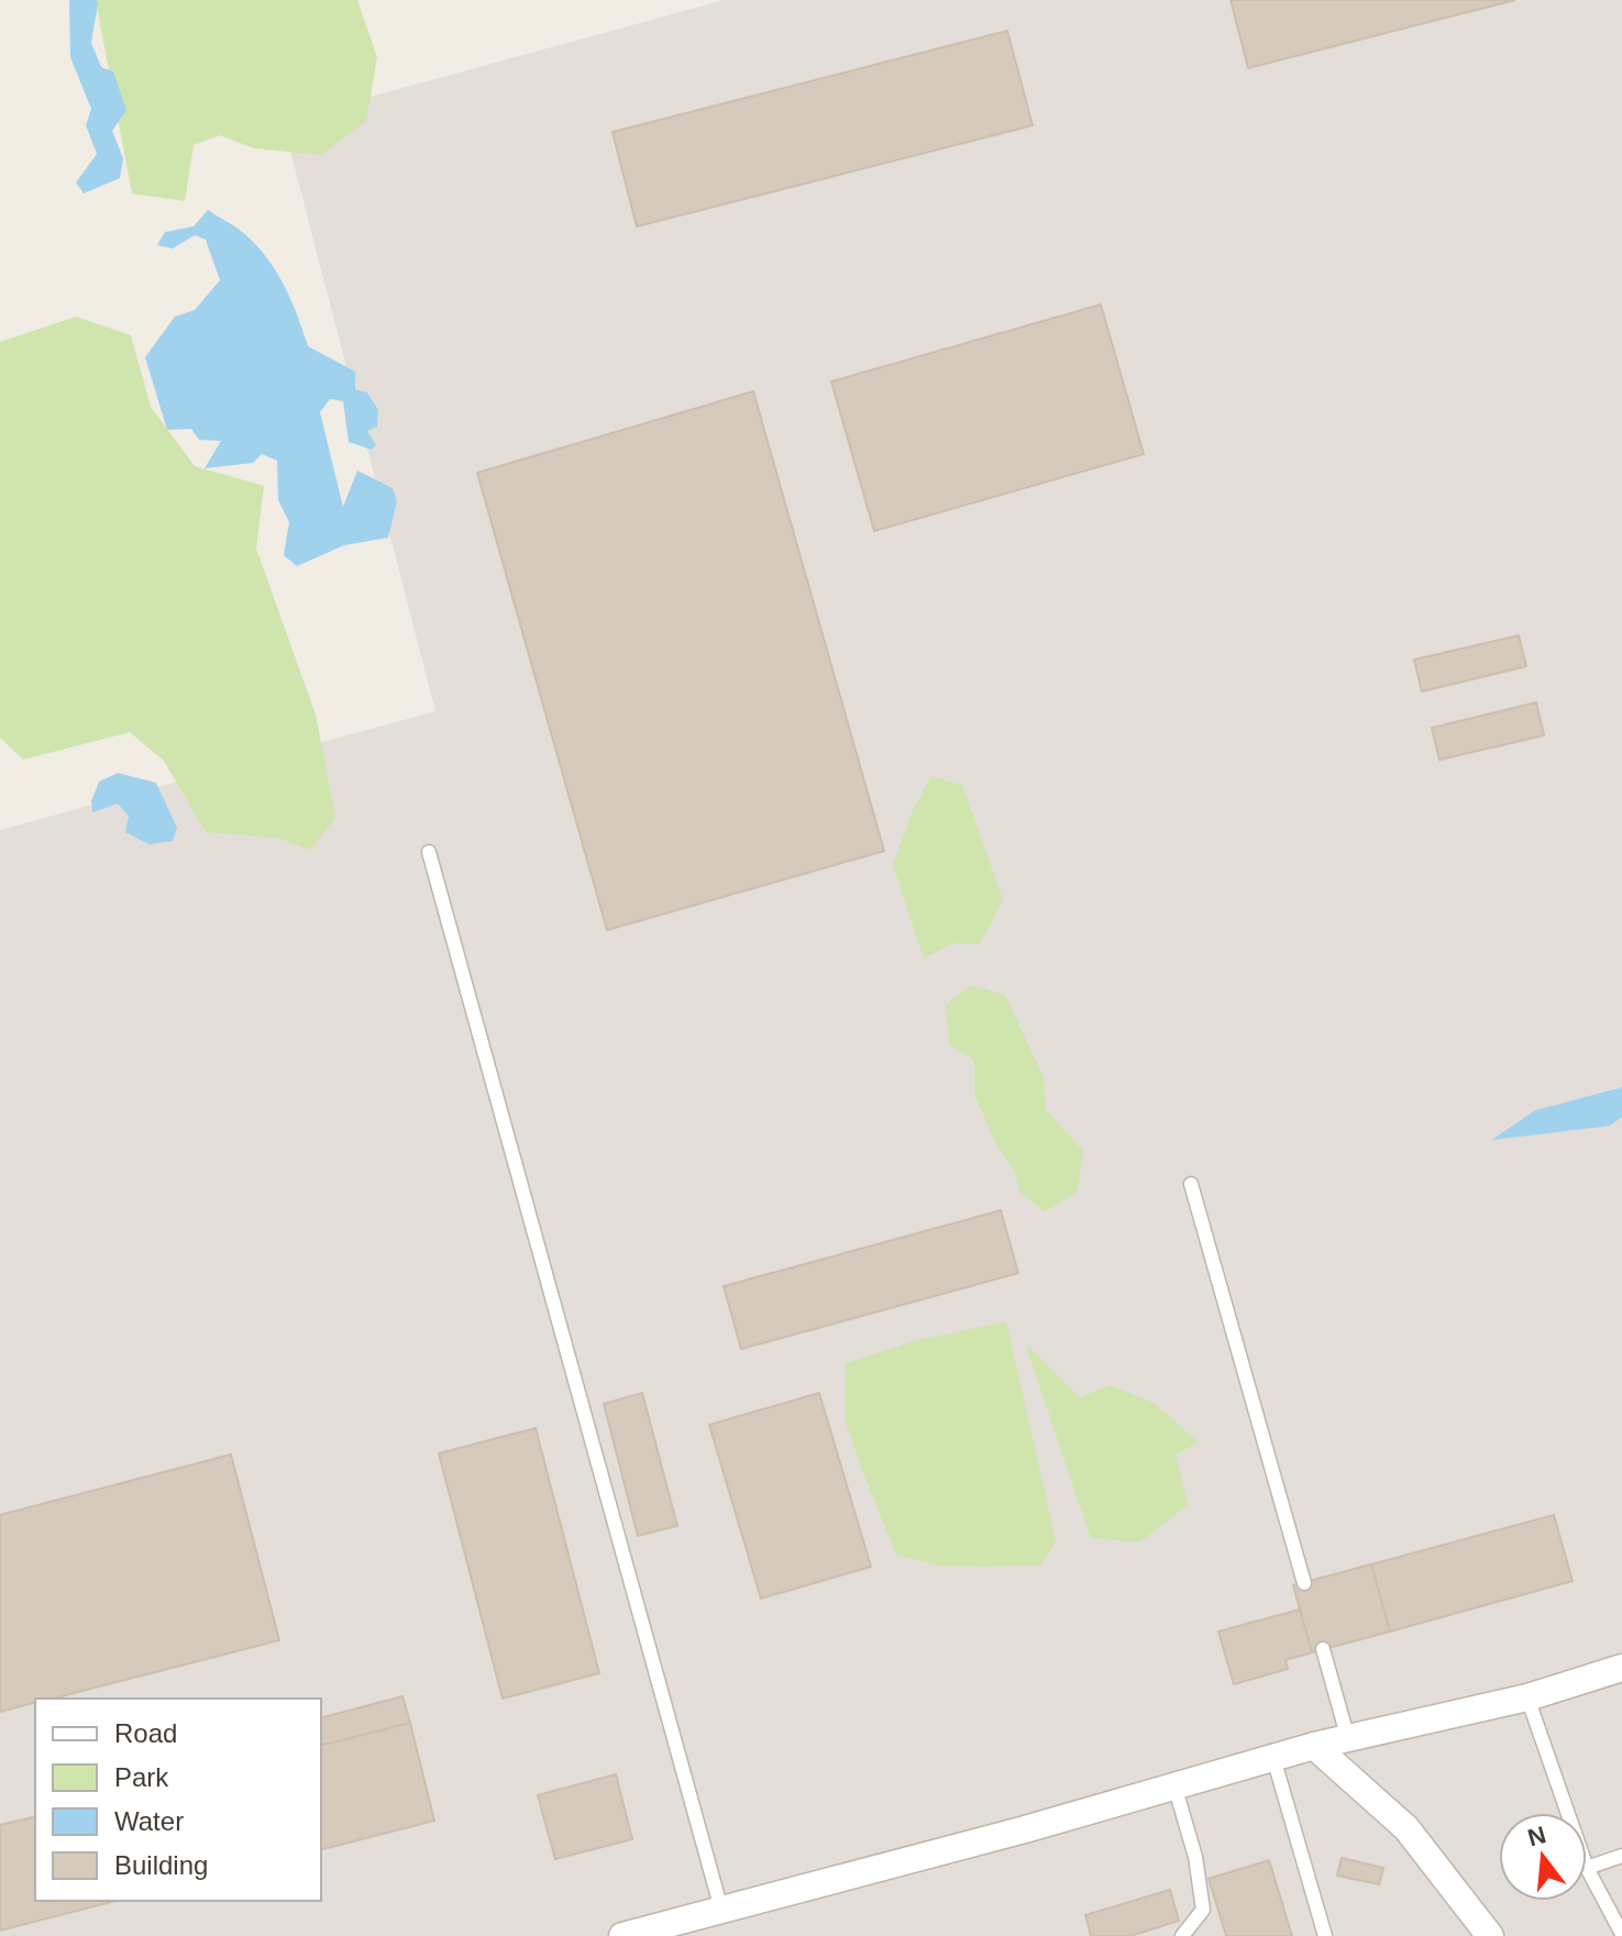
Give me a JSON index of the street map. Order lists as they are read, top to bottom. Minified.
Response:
{"legend":["Road","Park","Water","Building"],"north":"top"}
